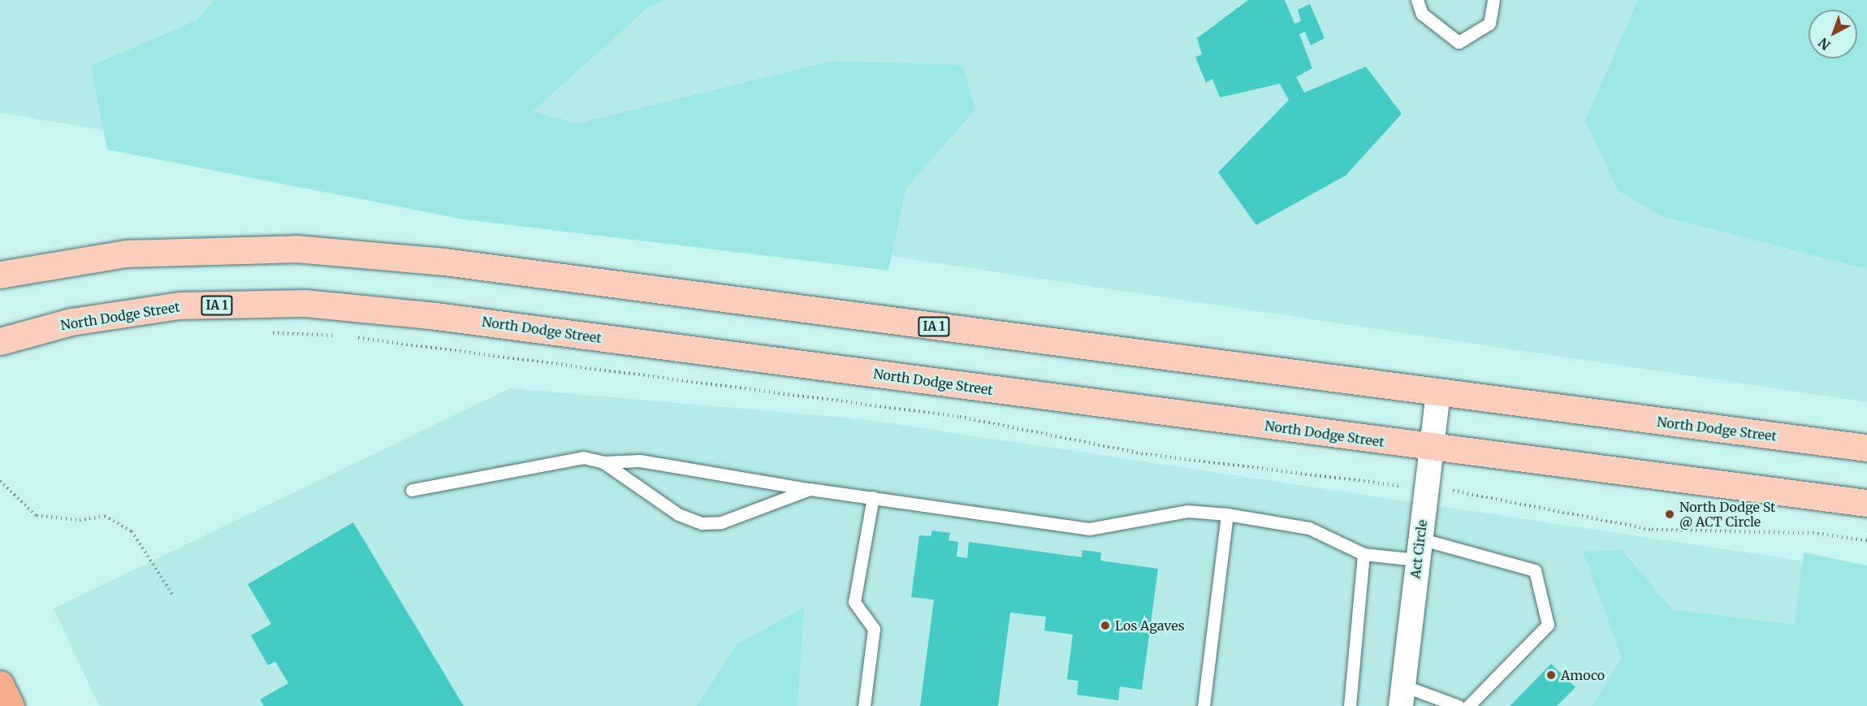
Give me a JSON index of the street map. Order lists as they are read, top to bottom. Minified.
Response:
{"streets":{"main road":["IA 1","North Dodge Street"],"street":["Act Circle"]},"crossings":[["North Dodge Street","Act Circle"]],"places":["North Dodge St @ ACT Circle","Los Agaves","Amoco"],"north":"bottom left"}
